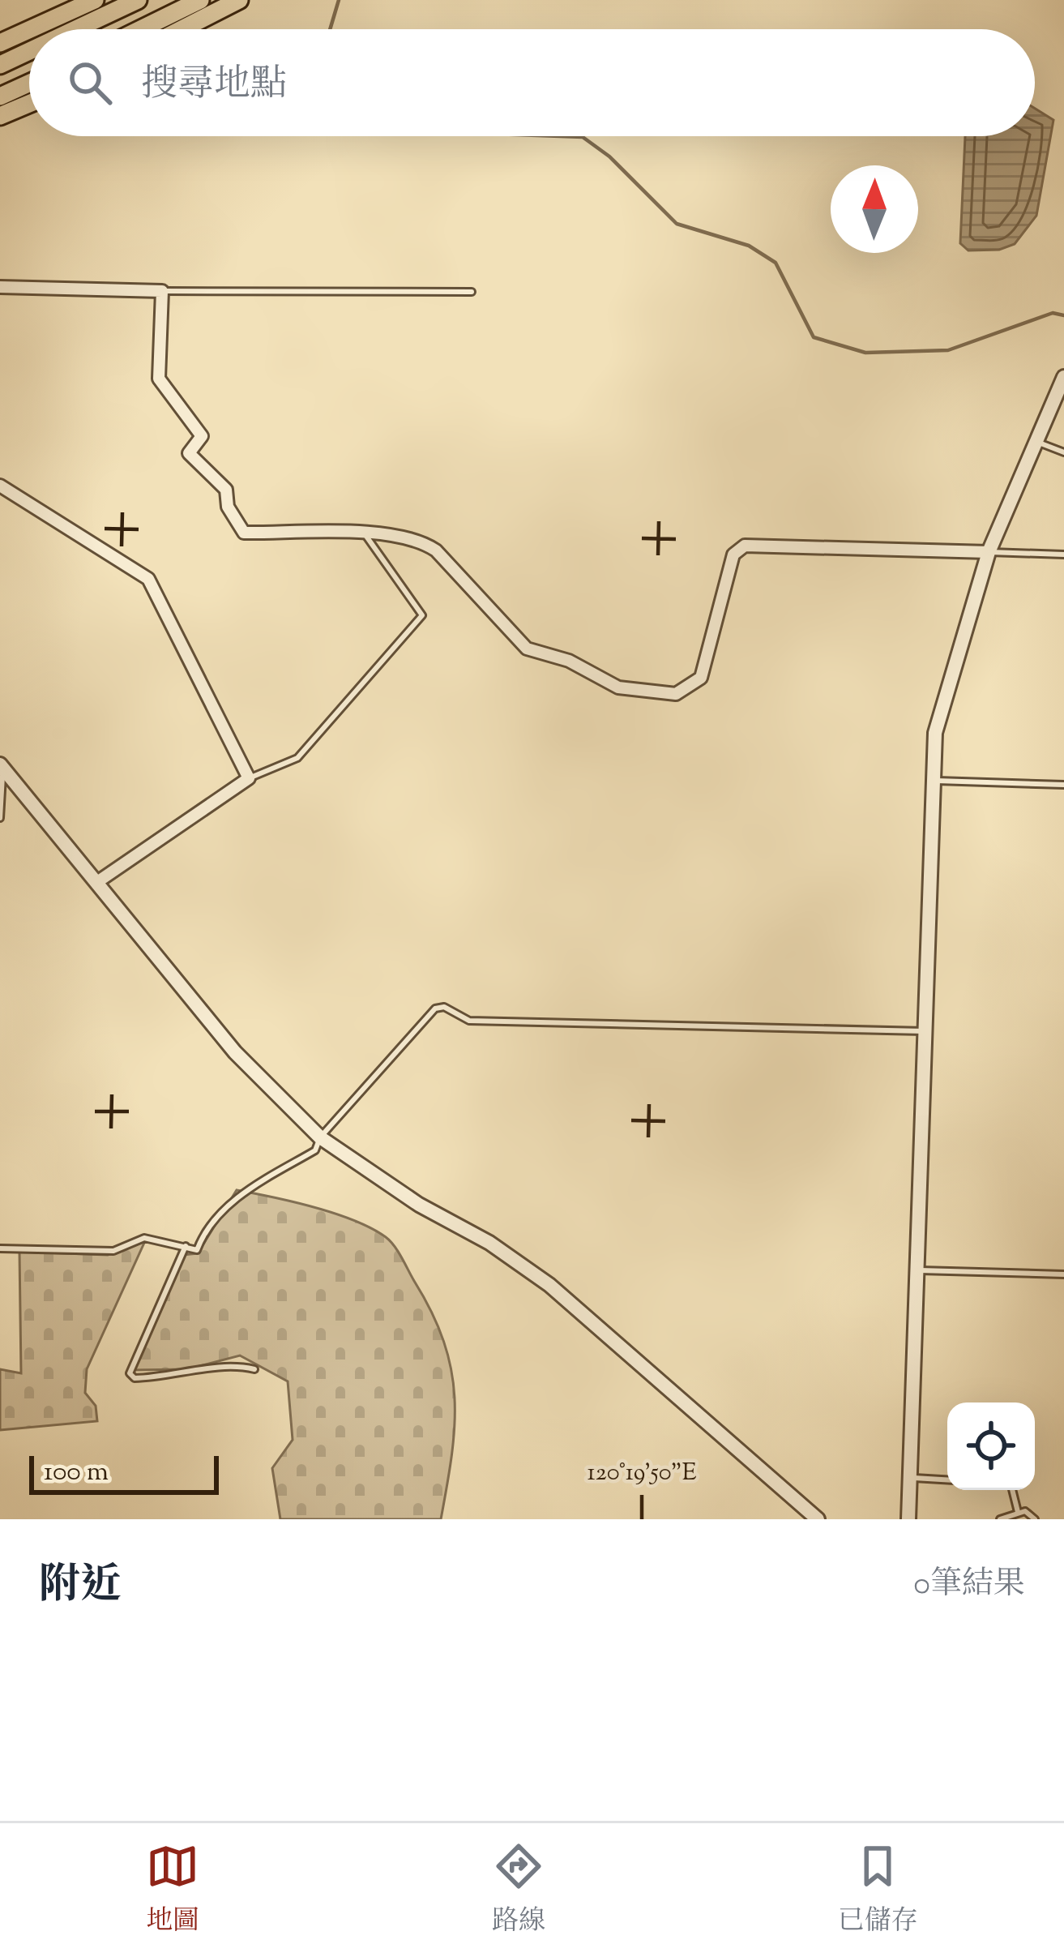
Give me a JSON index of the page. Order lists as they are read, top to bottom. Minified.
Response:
{"scale_bar":"100 m","north":"top","page":{"search":"搜尋地點","scale":"100 m","heading":["附近","0筆結果"],"nav":["地圖","路線","已儲存"]},"coordinates":["120°19'50\"E"]}
